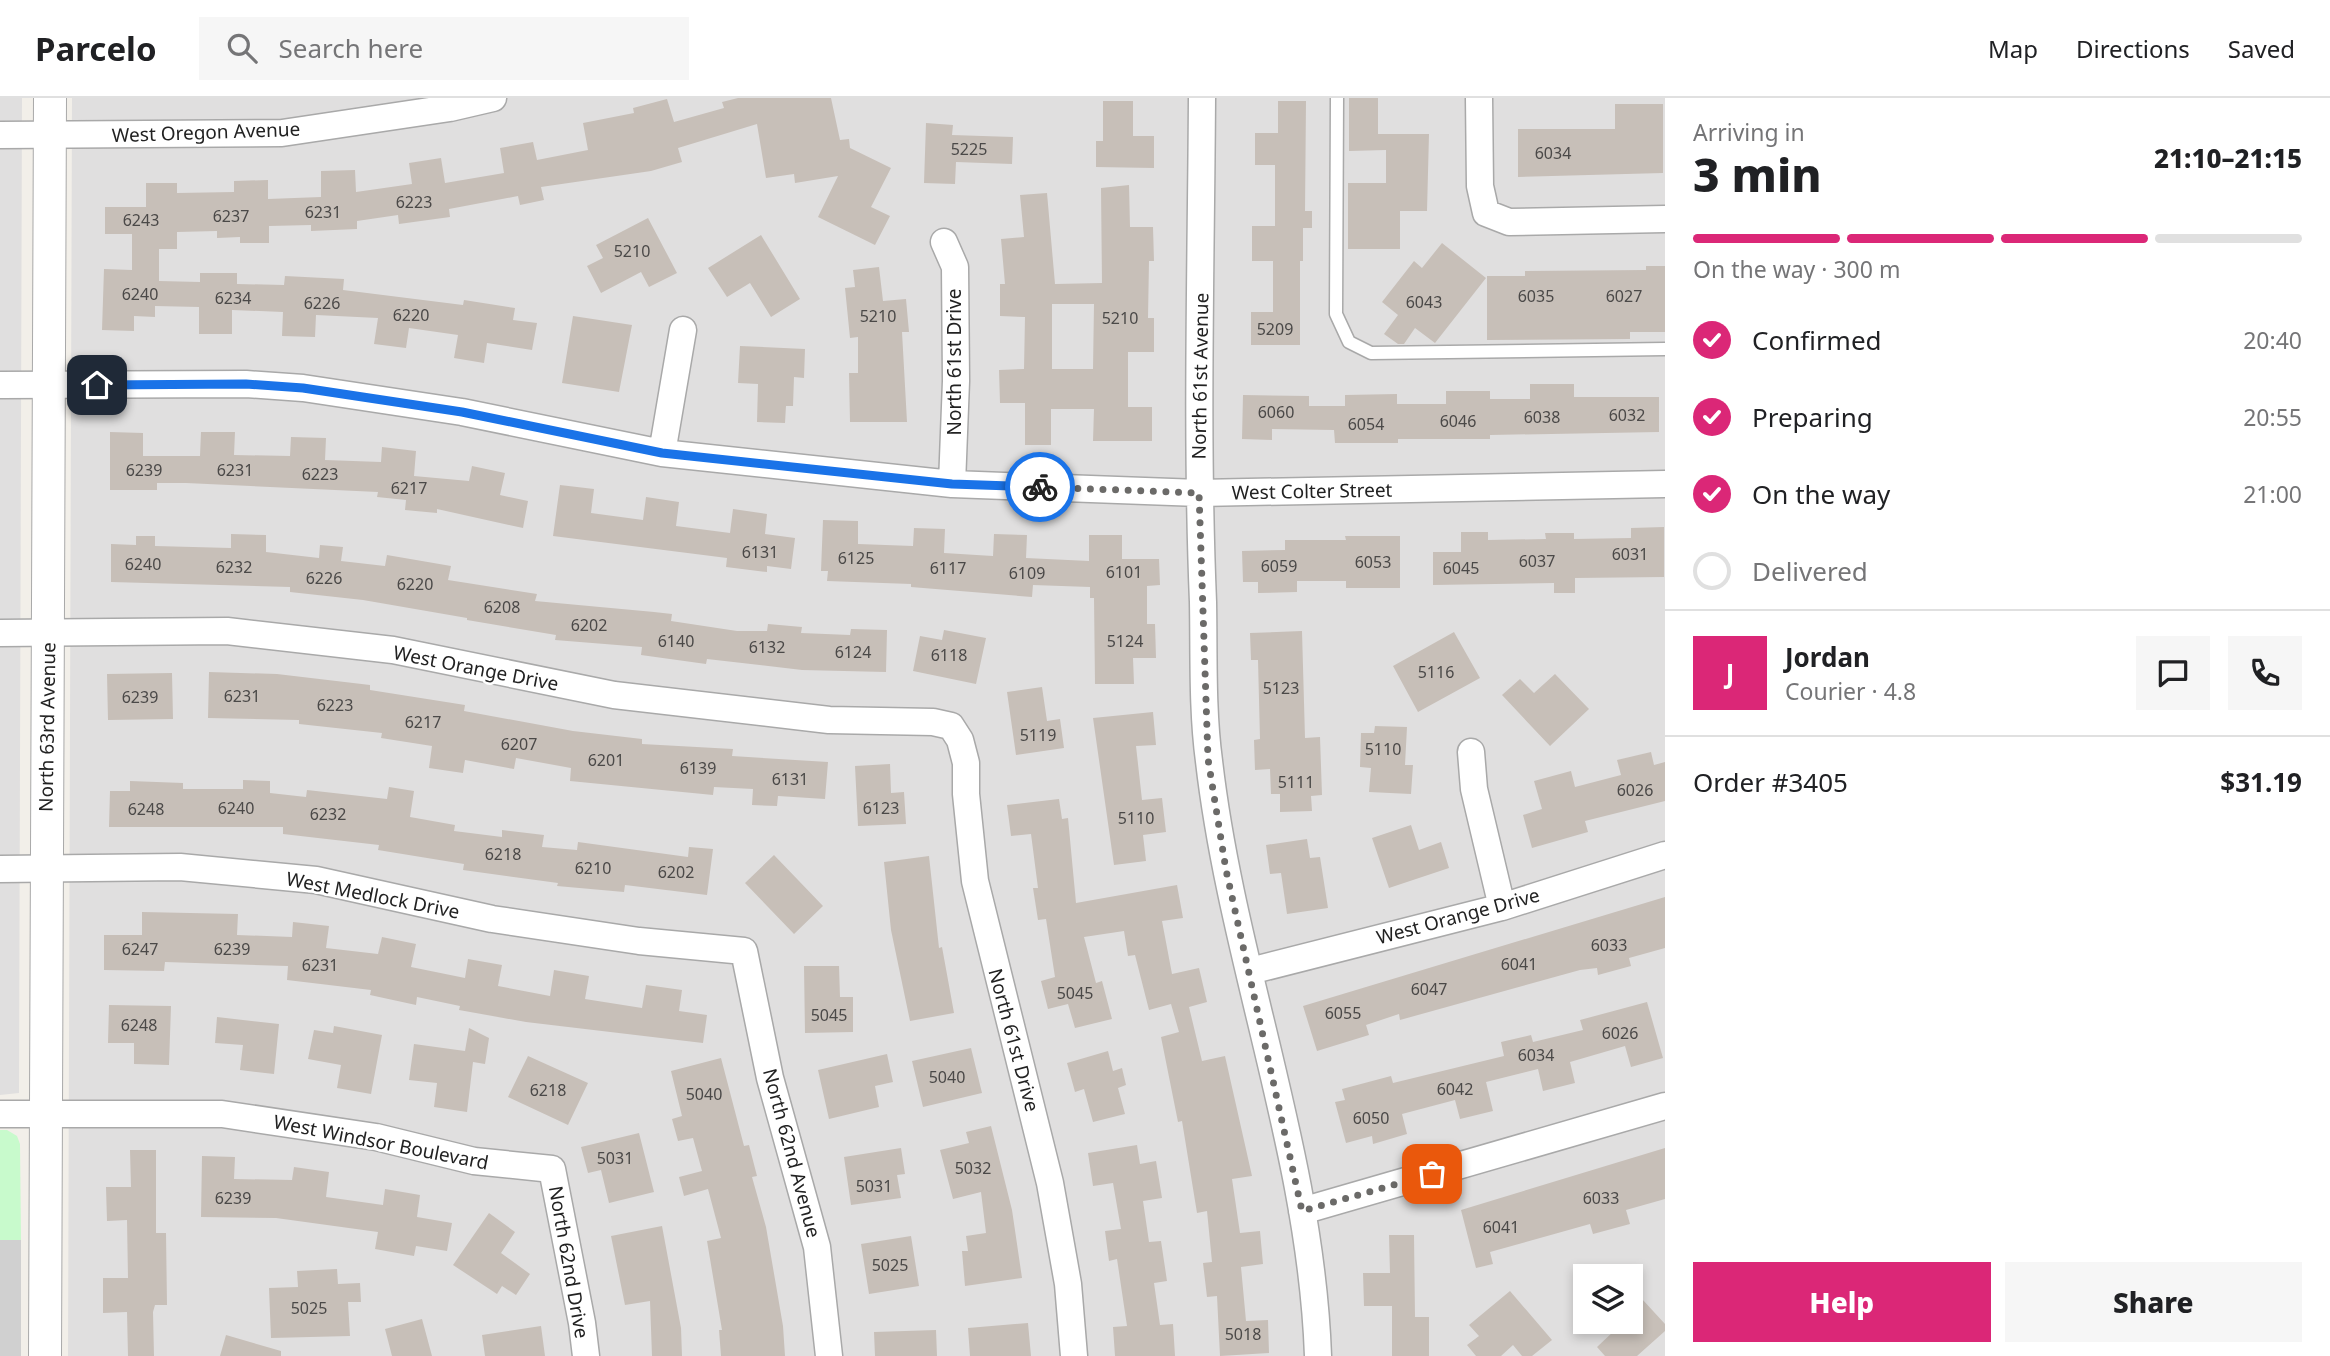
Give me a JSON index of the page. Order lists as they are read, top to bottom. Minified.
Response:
{"streets":{"street":["West Oregon Avenue","North 61st Drive","North 61st Avenue","West Colter Street","West Orange Drive","North 63rd Avenue","West Medlock Drive","West Windsor Boulevard","North 62nd Avenue","North 62nd Drive"]},"crossings":[["West Oregon Avenue","North 63rd Avenue"],["North 61st Drive","West Colter Street"],["North 61st Drive","West Orange Drive"],["North 61st Avenue","West Colter Street"],["North 61st Avenue","West Orange Drive"],["West Colter Street","North 63rd Avenue"],["West Orange Drive","North 63rd Avenue"],["North 63rd Avenue","West Medlock Drive"],["North 63rd Avenue","West Windsor Boulevard"],["West Medlock Drive","North 62nd Avenue"],["West Windsor Boulevard","North 62nd Drive"]],"house_numbers":["5225","6034","6223","6231","6237","6243","5210","6240","6035","6027","6234","6043","6226","6220","5210","5210","5209","6060","6032","6038","6046","6054","6239","6231","6223","6217","6131","6031","6125","6037","6053","6240","6059","6232","6117","6045","6101","6109","6226","6220","6208","6202","6140","5124","6132","6124","6118","5116","5123","6231","6239","6223","6217","5119","6207","5110","6201","6139","6131","5111","6026","6240","6123","6248","6232","5110","6218","6210","6202","6033","6247","6239","6041","6231","6047","5045","6055","5045","6248","6026","6034","5040","6042","6218","5040","6050","5031","5032","5031","6239","6033","6041","5025","5025","5018"],"page":{"header":"Parcelo","search":"Search here","nav":["Map","Directions","Saved"],"heading":["3 min","Arriving in","21:10–21:15"],"panel":["Jordan","Courier · 4.8","Order #3405","$31.19"],"bar":"On the way · 300 m","list":[["Confirmed","20:40"],["Preparing","20:55"],["On the way","21:00"],"Delivered"],"round":"J","buttons":["Help","Share"]}}
